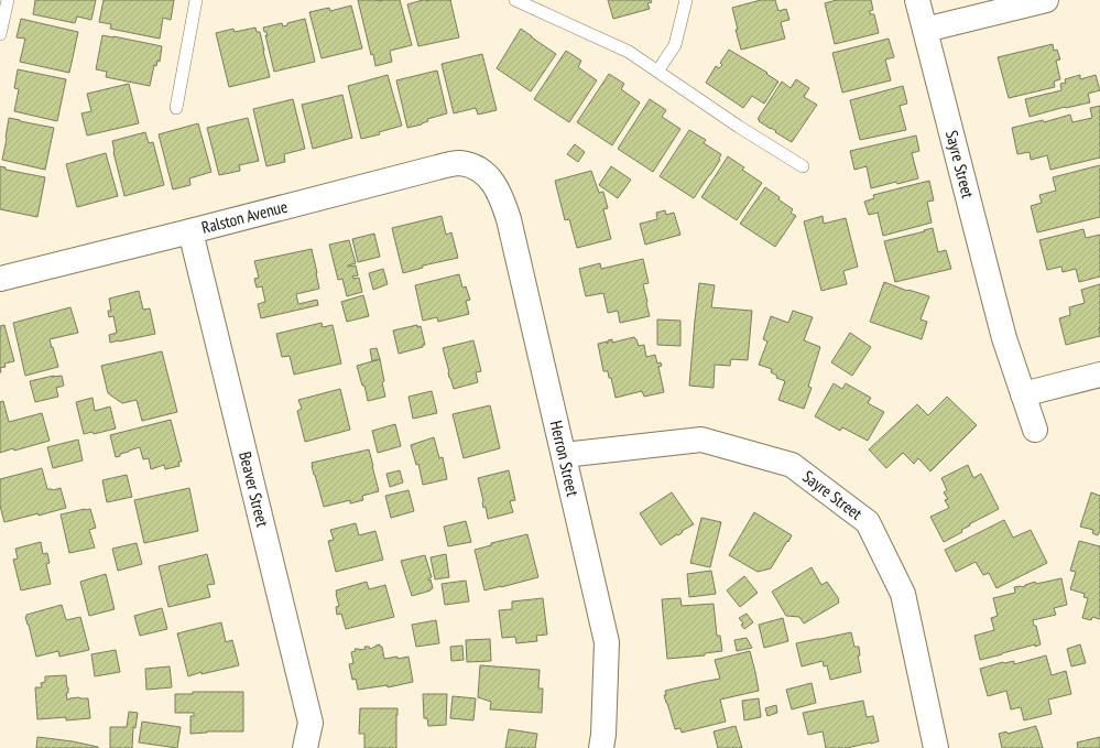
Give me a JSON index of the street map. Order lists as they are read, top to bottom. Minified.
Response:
{"streets":{"street":["Sayre Street","Ralston Avenue","Herron Street","Beaver Street"]},"crossings":[["Sayre Street","Herron Street"],["Ralston Avenue","Herron Street"],["Ralston Avenue","Beaver Street"]]}
